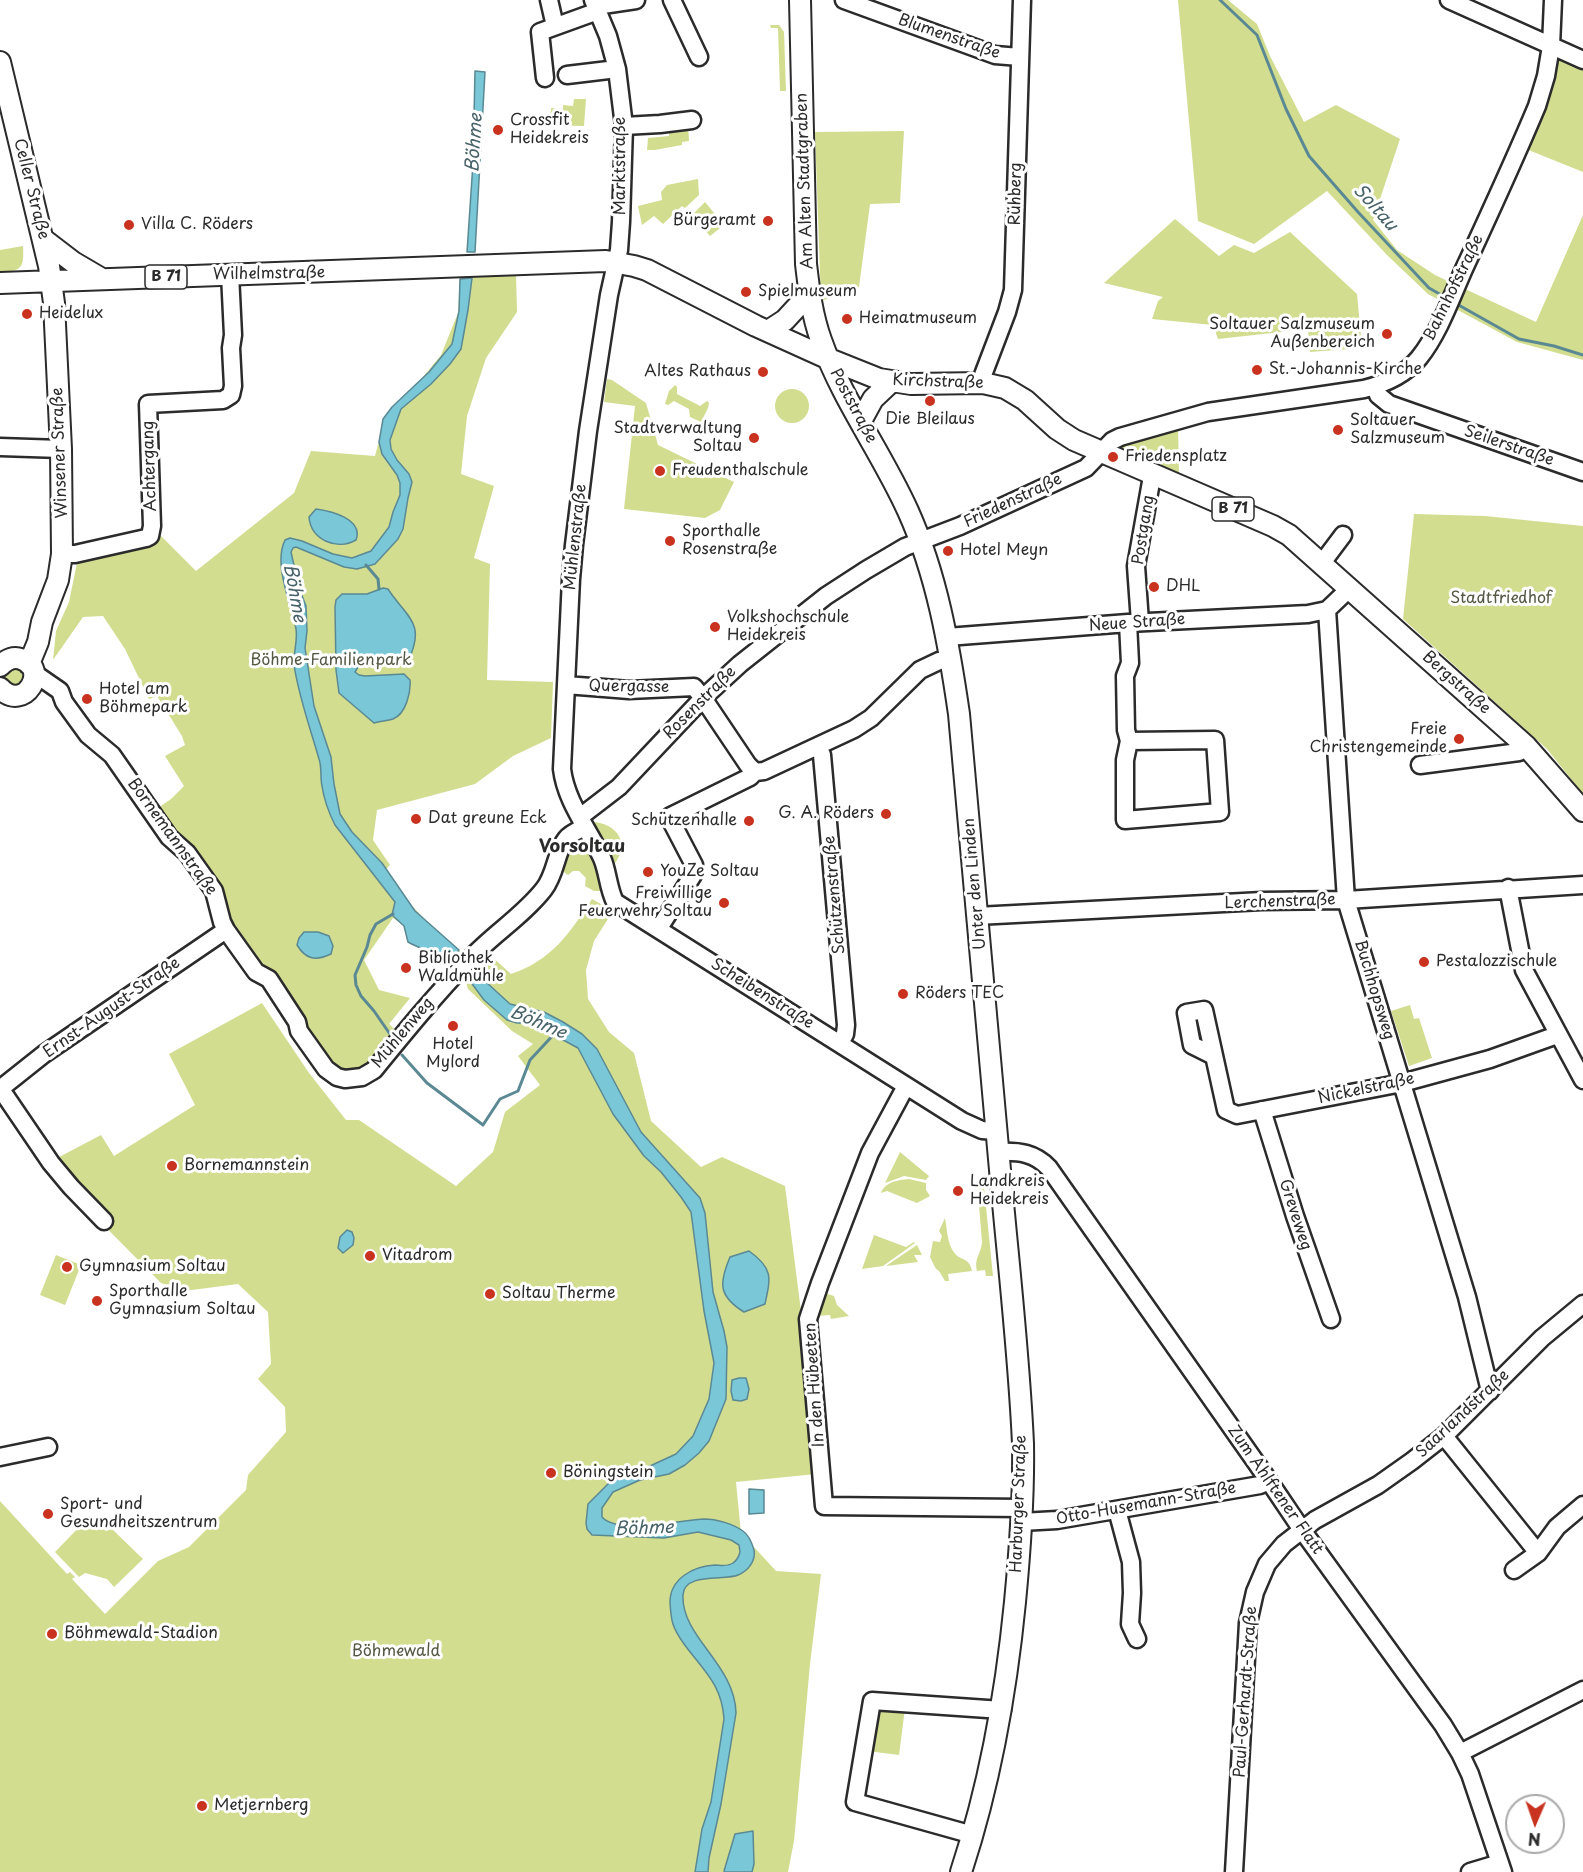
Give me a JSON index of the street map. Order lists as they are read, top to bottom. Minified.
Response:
{"streets":{"main road":["Am Alten Stadtgraben","Celler Straße","Wilhelmstraße","B 71","Kirchstraße","Poststraße","Winsener Straße","Bergstraße","Unter den Linden","Harburger Straße"],"street":["Blumenstraße","Marktstraße","Rühberg","Bahnhofstraße","Seilerstraße","Achtergang","Friedenstraße","Postgang","Mühlenstraße","Neue Straße","Quergasse","Rosenstraße","Bornemannstraße","Schützenstraße","Lerchenstraße","Buchhopsweg","Scheibenstraße","Ernst-August-Straße","Mühlenweg","Nickelstraße","Greveweg","In den Hübeeten","Saarlandstraße","Zum Ahlftener Flatt","Otto-Husemann-Straße","Paul-Gerhardt-Straße"]},"crossings":[["Blumenstraße","Rühberg"],["Marktstraße","Wilhelmstraße"],["Marktstraße","Poststraße"],["Marktstraße","Mühlenstraße"],["Am Alten Stadtgraben","Kirchstraße"],["Am Alten Stadtgraben","Poststraße"],["Celler Straße","Wilhelmstraße"],["Celler Straße","B 71"],["Celler Straße","Winsener Straße"],["Rühberg","Kirchstraße"],["Wilhelmstraße","B 71"],["Wilhelmstraße","Poststraße"],["Wilhelmstraße","Winsener Straße"],["Wilhelmstraße","Achtergang"],["Wilhelmstraße","Mühlenstraße"],["B 71","Winsener Straße"],["Bahnhofstraße","Kirchstraße"],["Bahnhofstraße","Seilerstraße"],["Bahnhofstraße","Friedenstraße"],["Bahnhofstraße","Bergstraße"],["Kirchstraße","Poststraße"],["Kirchstraße","Friedenstraße"],["Kirchstraße","Bergstraße"],["Poststraße","Friedenstraße"],["Poststraße","Mühlenstraße"],["Poststraße","Neue Straße"],["Poststraße","Rosenstraße"],["Poststraße","Unter den Linden"],["Winsener Straße","Achtergang"],["Winsener Straße","Bornemannstraße"],["Friedenstraße","Bergstraße"],["Friedenstraße","Rosenstraße"],["Postgang","Neue Straße"],["Postgang","Bergstraße"],["Mühlenstraße","Quergasse"],["Mühlenstraße","Rosenstraße"],["Mühlenstraße","Scheibenstraße"],["Mühlenstraße","Mühlenweg"],["Neue Straße","Unter den Linden"],["Neue Straße","Buchhopsweg"],["Quergasse","Rosenstraße"],["Rosenstraße","Scheibenstraße"],["Rosenstraße","Mühlenweg"],["Bornemannstraße","Ernst-August-Straße"],["Bornemannstraße","Mühlenweg"],["Unter den Linden","Lerchenstraße"],["Unter den Linden","Scheibenstraße"],["Unter den Linden","Harburger Straße"],["Schützenstraße","Scheibenstraße"],["Lerchenstraße","Buchhopsweg"],["Buchhopsweg","Nickelstraße"],["Buchhopsweg","Saarlandstraße"],["Scheibenstraße","Mühlenweg"],["Scheibenstraße","In den Hübeeten"],["Scheibenstraße","Harburger Straße"],["Nickelstraße","Greveweg"],["In den Hübeeten","Harburger Straße"],["In den Hübeeten","Otto-Husemann-Straße"],["Saarlandstraße","Zum Ahlftener Flatt"],["Saarlandstraße","Paul-Gerhardt-Straße"],["Zum Ahlftener Flatt","Harburger Straße"],["Zum Ahlftener Flatt","Otto-Husemann-Straße"],["Zum Ahlftener Flatt","Paul-Gerhardt-Straße"],["Harburger Straße","Otto-Husemann-Straße"]],"districts":["Vorsoltau"],"water":["Böhme","Soltau"],"parks":["Stadtfriedhof","Böhme-Familienpark","Böhmewald"],"places":["Crossfit Heidekreis","Bürgeramt","Villa C. Röders","Spielmuseum","Heidelux","Heimatmuseum","Soltauer Salzmuseum Außenbereich","St.-Johannis-Kirche","Altes Rathaus","Die Bleilaus","Soltauer Salzmuseum","Stadtverwaltung Soltau","Friedensplatz","Freudenthalschule","Sporthalle Rosenstraße","Hotel Meyn","DHL","Volkshochschule Heidekreis","Hotel am Böhmepark","Freie Christengemeinde","G. A. Röders","Dat greune Eck","Schützenhalle","YouZe Soltau","Freiwillige Feuerwehr Soltau","Pestalozzischule","Bibliothek Waldmühle","Röders TEC","Hotel Mylord","Bornemannstein","Landkreis Heidekreis","Vitadrom","Gymnasium Soltau","Soltau Therme","Sporthalle Gymnasium Soltau","Böningstein","Sport- und Gesundheitszentrum","Böhmewald-Stadion","Metjernberg"],"north":"bottom"}
